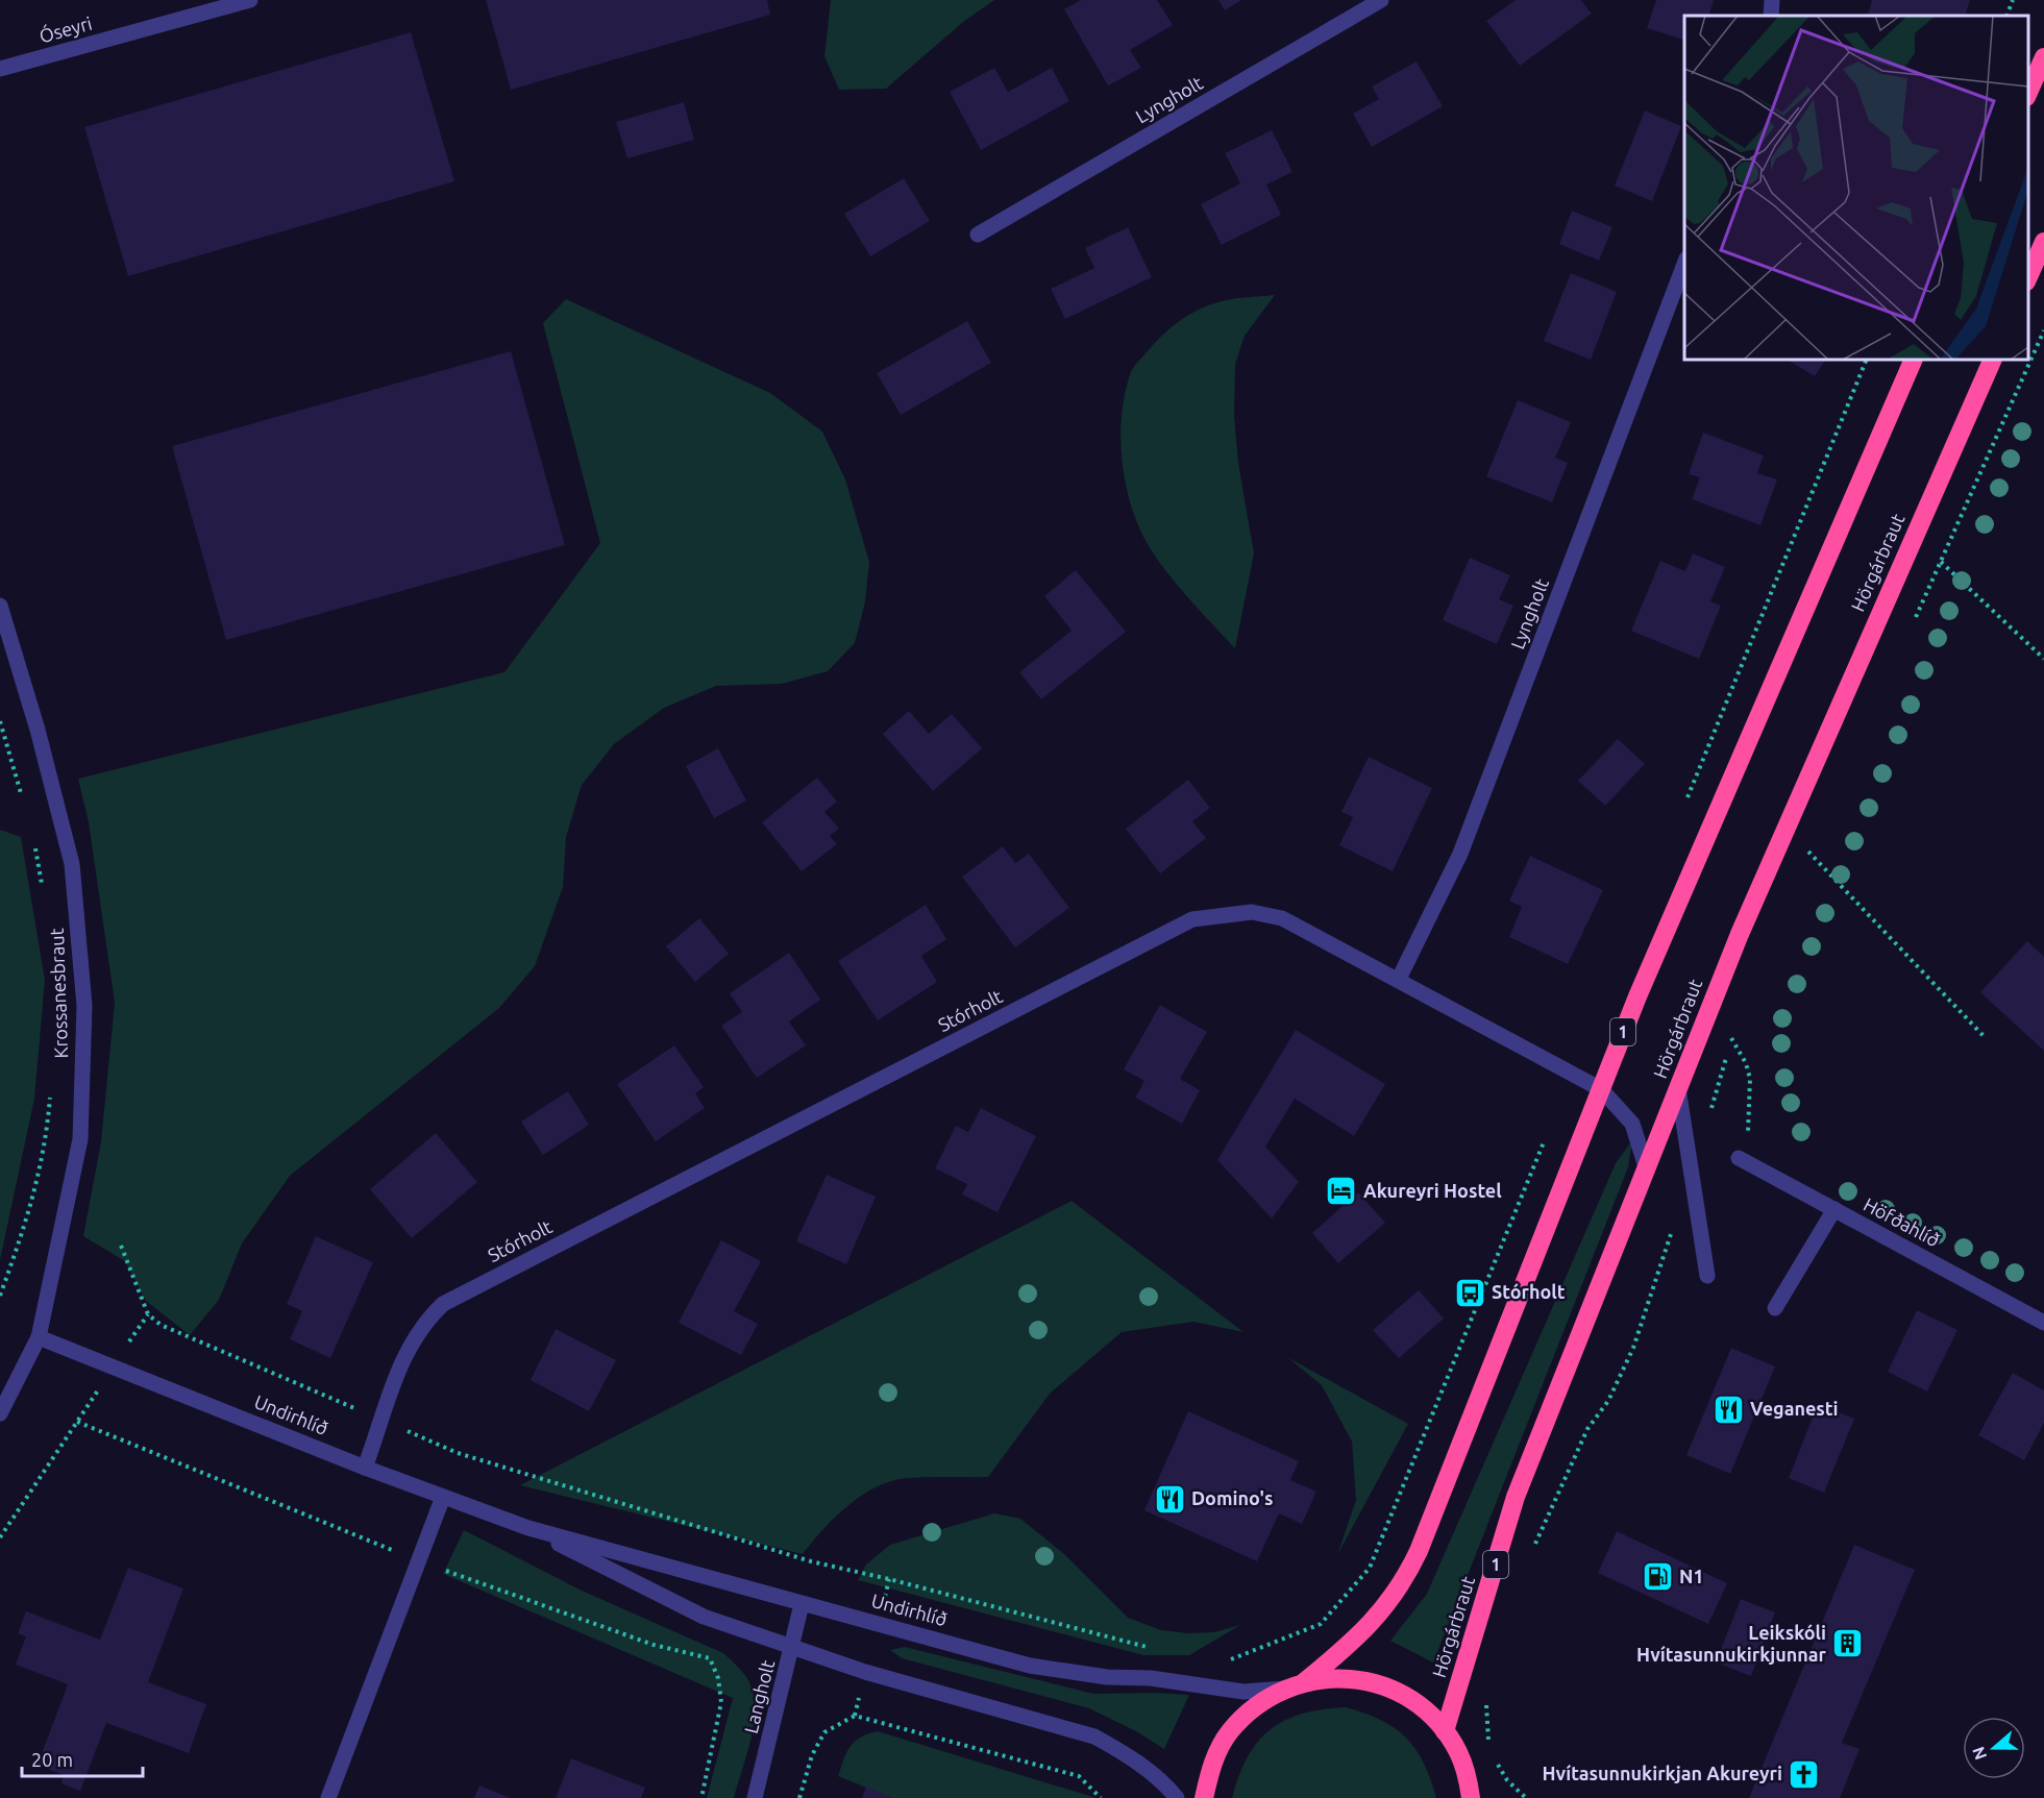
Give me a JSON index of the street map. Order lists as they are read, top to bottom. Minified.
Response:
{"streets":{"highway":["Hörgárbraut","1"],"street":["Óseyri","Lyngholt","Krossanesbraut","Stórholt","Höfðahlíð","Undirhlíð","Langholt"]},"crossings":[["Lyngholt","Stórholt"],["Hörgárbraut","Stórholt"],["Hörgárbraut","1"],["Krossanesbraut","Undirhlíð"],["Stórholt","1"],["Stórholt","Undirhlíð"],["1","Undirhlíð"],["Undirhlíð","Langholt"]],"places":{"hotel":["Akureyri Hostel"],"bus stop":["Stórholt"],"restaurant":["Veganesti","Domino's"],"fuel station":["N1"],"building":["Leikskóli Hvítasunnukirkjunnar"],"church":["Hvítasunnukirkjan Akureyri"]},"scale_bar":"20 m","north":"left"}
